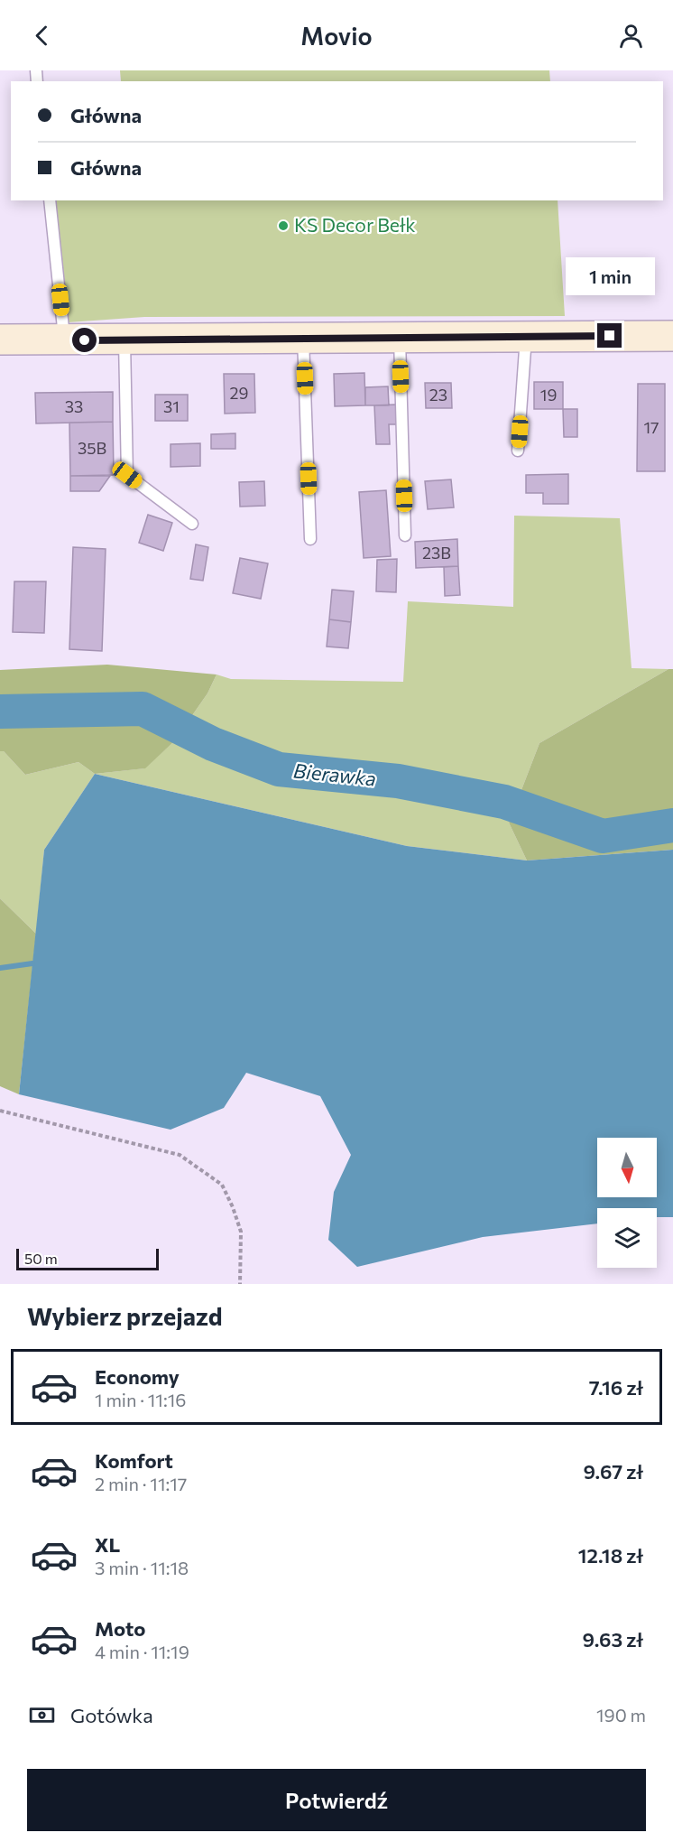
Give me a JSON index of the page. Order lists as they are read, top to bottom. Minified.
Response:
{"water":["Bierawka"],"places":["KS Decor Bełk"],"house_numbers":["29","23","19","33","31","17","35B","23B"],"scale_bar":"50 m","north":"bottom","page":{"header":"Movio","banner":["Główna","Główna"],"bubble":"1 min","scale":"50 m","heading":"Wybierz przejazd","list":[{"name":"Economy","note":"1 min · 11:16","value":"7.16 zł"},{"name":"Komfort","note":"2 min · 11:17","value":"9.67 zł"},{"name":"XL","note":"3 min · 11:18","value":"12.18 zł"},{"name":"Moto","note":"4 min · 11:19","value":"9.63 zł"}],"pay":["Gotówka","190 m"],"buttons":"Potwierdź"}}
